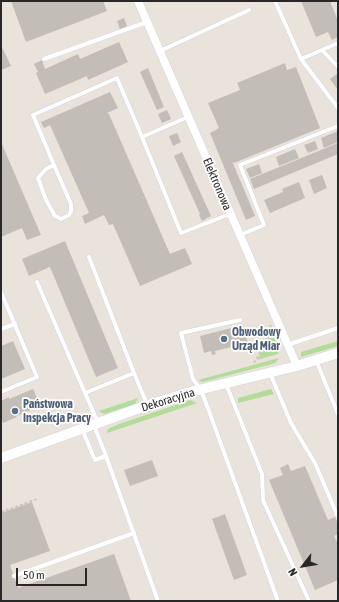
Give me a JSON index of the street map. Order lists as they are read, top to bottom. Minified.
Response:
{"streets":{"street":["Elektronowa","Dekoracyjna"]},"crossings":[["Elektronowa","Dekoracyjna"]],"places":["Obwodowy Urząd Miar","Państwowa Inspekcja Pracy"],"scale_bar":"50 m","north":"bottom left"}
